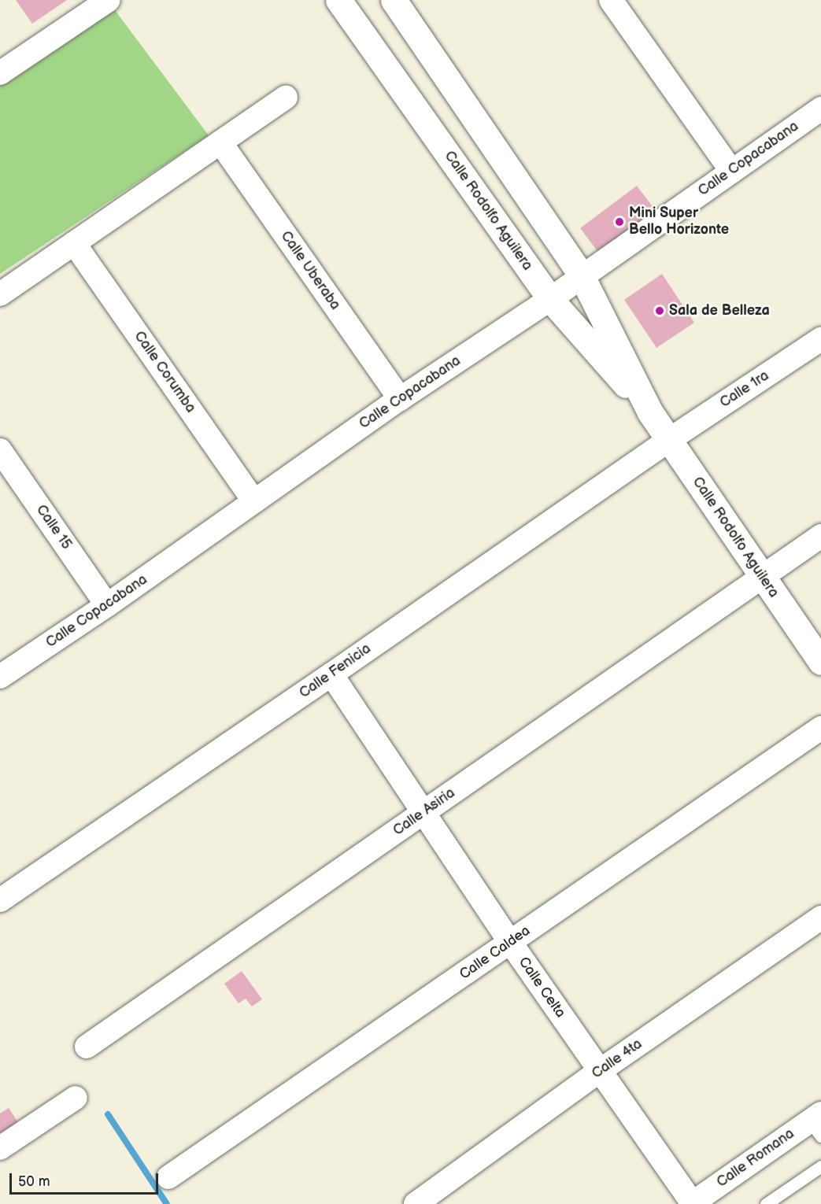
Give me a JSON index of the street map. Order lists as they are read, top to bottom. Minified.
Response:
{"streets":{"street":["Calle Copacabana","Calle Rodolfo Aguilera","Calle Uberaba","Calle Corumba","Calle 1ra","Calle 15","Calle Fenicia","Calle Asiria","Calle Caldea","Calle Celta","Calle 4ta","Calle Romana"]},"crossings":[["Calle Copacabana","Calle Rodolfo Aguilera"],["Calle Copacabana","Calle Uberaba"],["Calle Copacabana","Calle Corumba"],["Calle Copacabana","Calle 15"],["Calle Rodolfo Aguilera","Calle 1ra"],["Calle Rodolfo Aguilera","Calle Fenicia"],["Calle Rodolfo Aguilera","Calle Asiria"],["Calle 1ra","Calle Fenicia"],["Calle Fenicia","Calle Celta"],["Calle Asiria","Calle Celta"],["Calle Caldea","Calle Celta"],["Calle Celta","Calle 4ta"],["Calle Celta","Calle Romana"]],"places":["Mini Super Bello Horizonte","Sala de Belleza"],"scale_bar":"50 m"}
